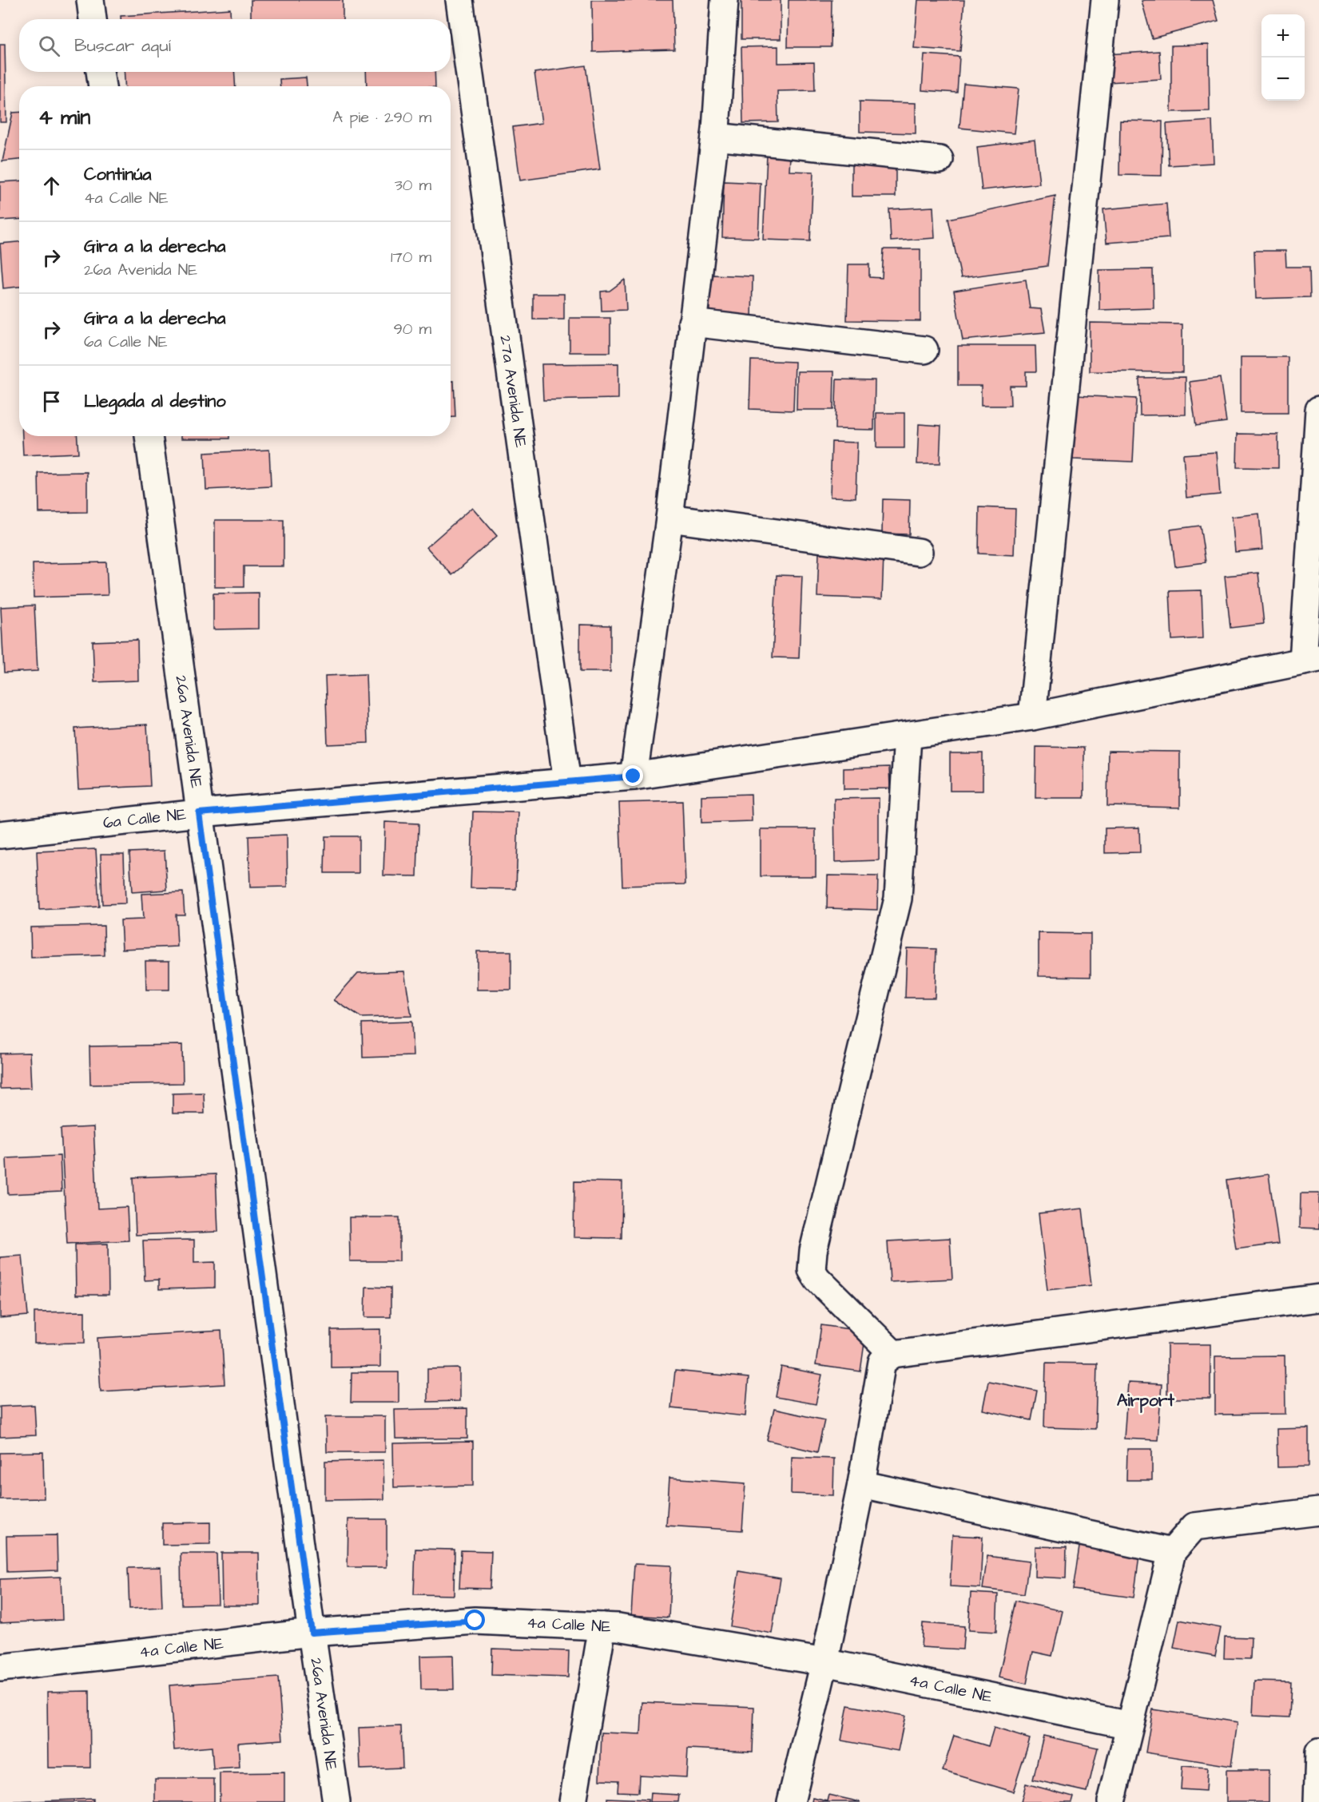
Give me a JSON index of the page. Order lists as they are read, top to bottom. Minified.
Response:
{"streets":{"street":["27a Avenida NE","26a Avenida NE","6a Calle NE","4a Calle NE"]},"crossings":[["27a Avenida NE","6a Calle NE"],["26a Avenida NE","6a Calle NE"],["26a Avenida NE","4a Calle NE"]],"districts":["Airport"],"page":{"map_buttons":["+","−"],"search":"Buscar aquí","heading":["4 min","A pie · 290 m"],"list":[["Continúa","4a Calle NE","30 m"],["Gira a la derecha","26a Avenida NE","170 m"],["Gira a la derecha","6a Calle NE","90 m"],"Llegada al destino"]}}
